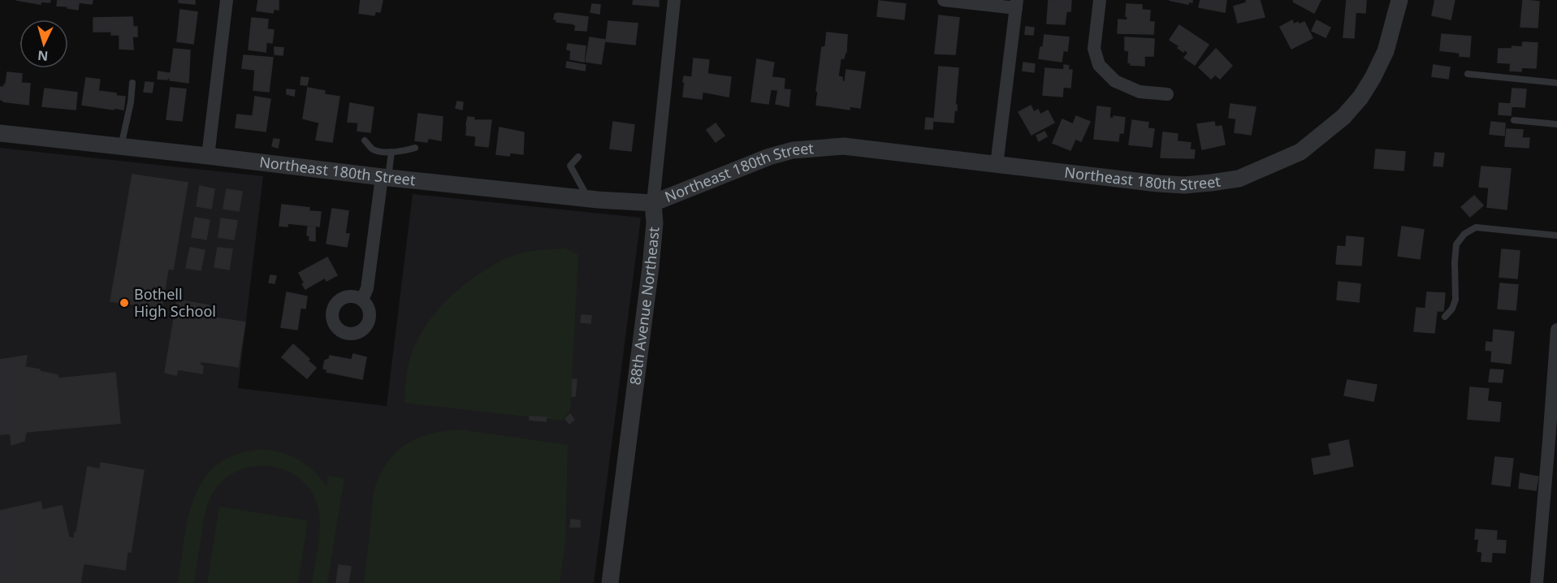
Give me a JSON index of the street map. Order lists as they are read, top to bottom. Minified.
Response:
{"streets":{"street":["Northeast 180th Street","88th Avenue Northeast"]},"crossings":[["Northeast 180th Street","88th Avenue Northeast"]],"places":["Bothell High School"],"north":"bottom"}
